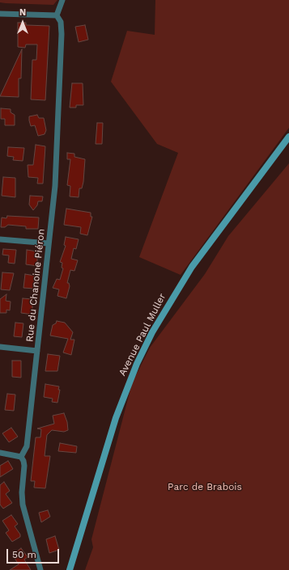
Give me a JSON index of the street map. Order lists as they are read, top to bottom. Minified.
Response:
{"streets":{"main road":["Avenue Paul Muller"],"street":["Rue du Chanoine Piéron"]},"parks":["Parc de Brabois"],"scale_bar":"50 m","north":"top"}
